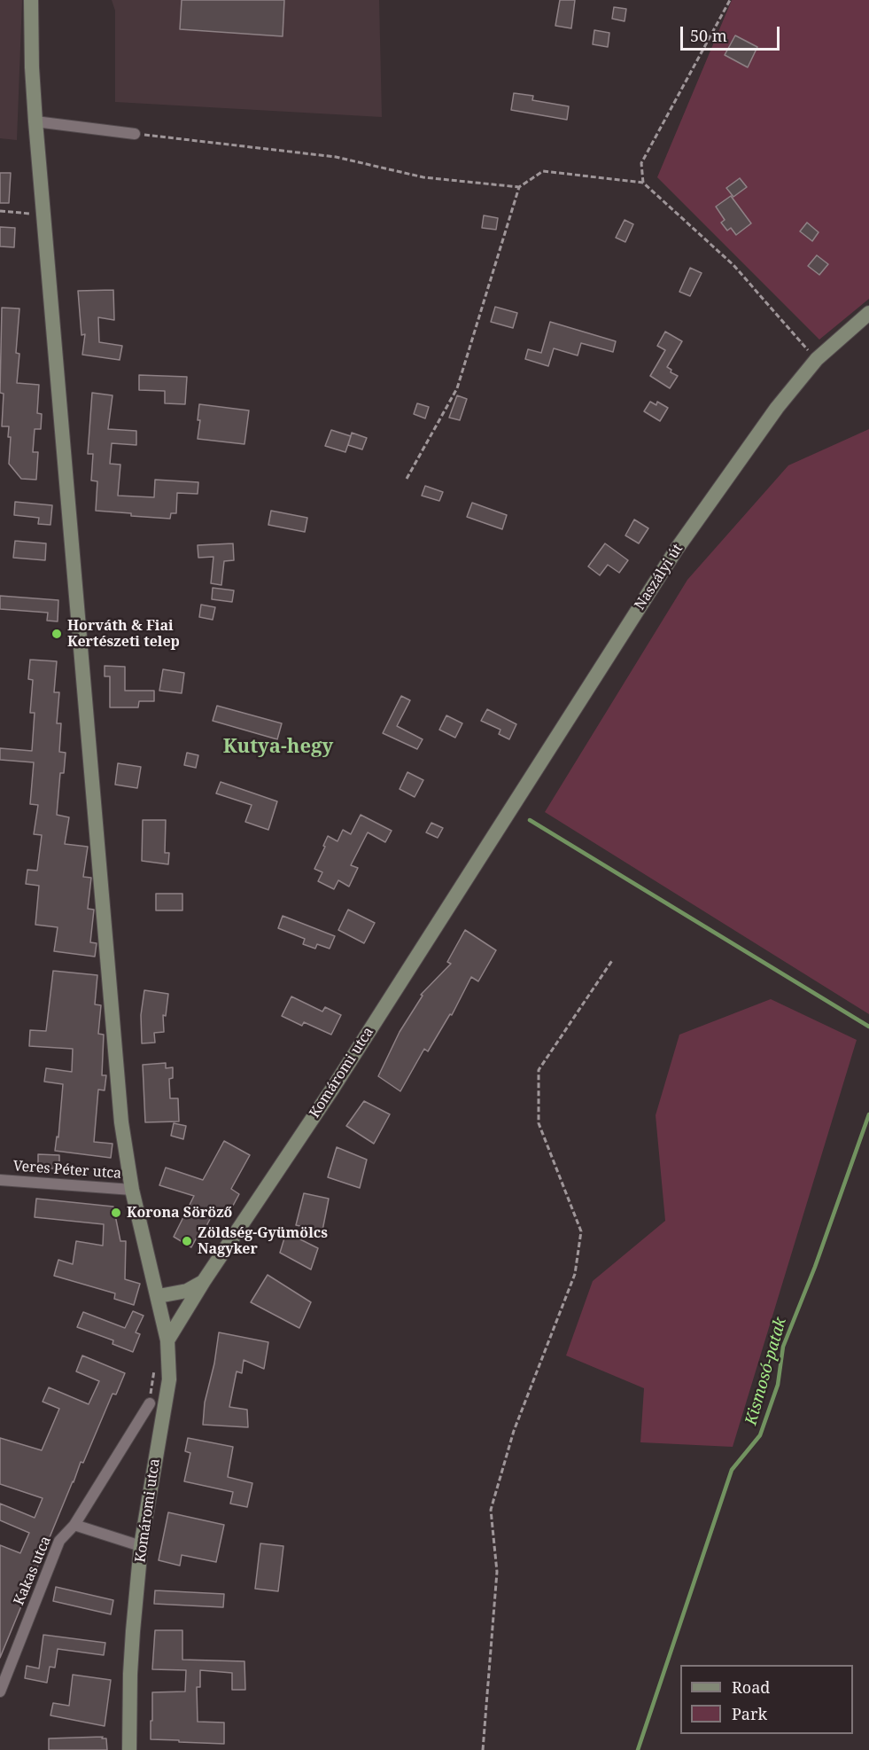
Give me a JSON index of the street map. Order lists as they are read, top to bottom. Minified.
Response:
{"streets":{"main road":["Naszályi út","Komáromi utca"],"street":["Veres Péter utca","Kakas utca"]},"crossings":[["Naszályi út","Komáromi utca"]],"districts":["Kutya-hegy"],"water":["Kismosó-patak"],"places":["Horváth & Fiai Kertészeti telep","Korona Söröző","Zöldség-Gyümölcs Nagyker"],"legend":["Road","Park"],"scale_bar":"50 m"}
